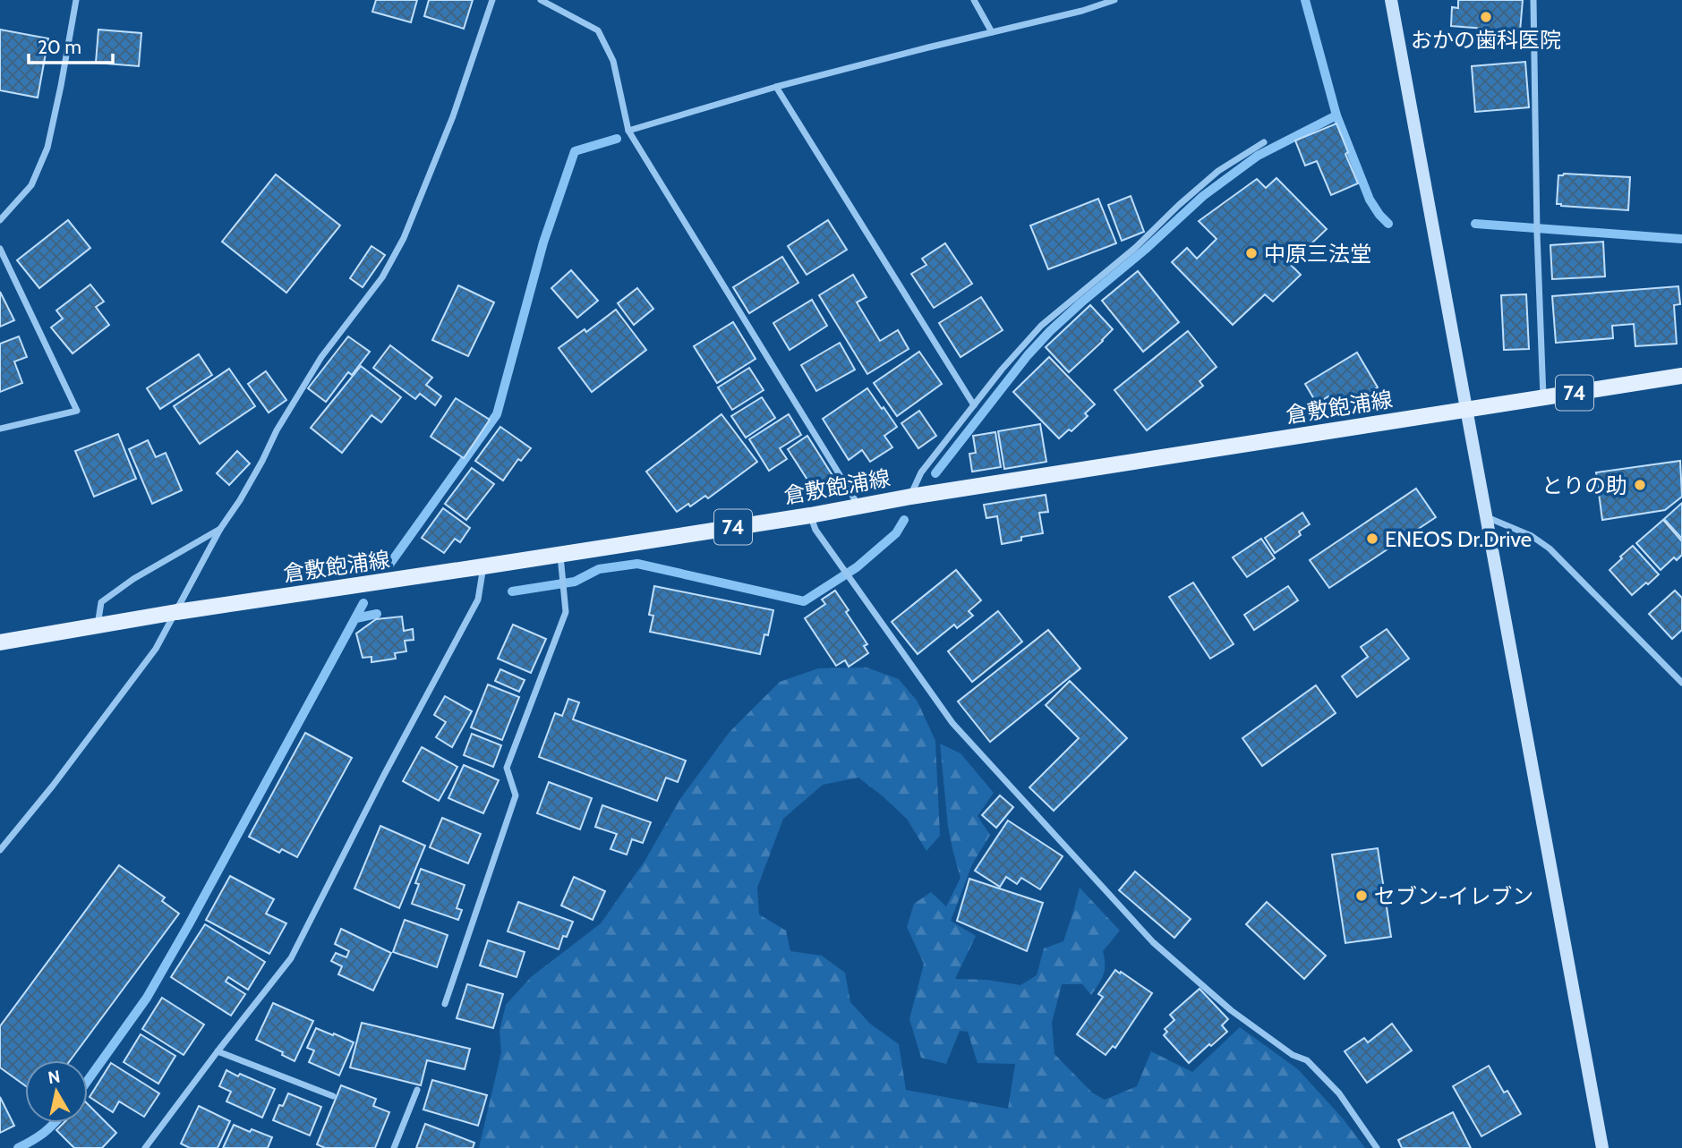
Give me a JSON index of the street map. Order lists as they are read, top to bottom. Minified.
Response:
{"streets":{"main road":["74","倉敷飽浦線"]},"places":["おかの歯科医院","中原三法堂","とりの助","ENEOS Dr.Drive","セブン-イレブン"],"scale_bar":"20 m","north":"top"}
